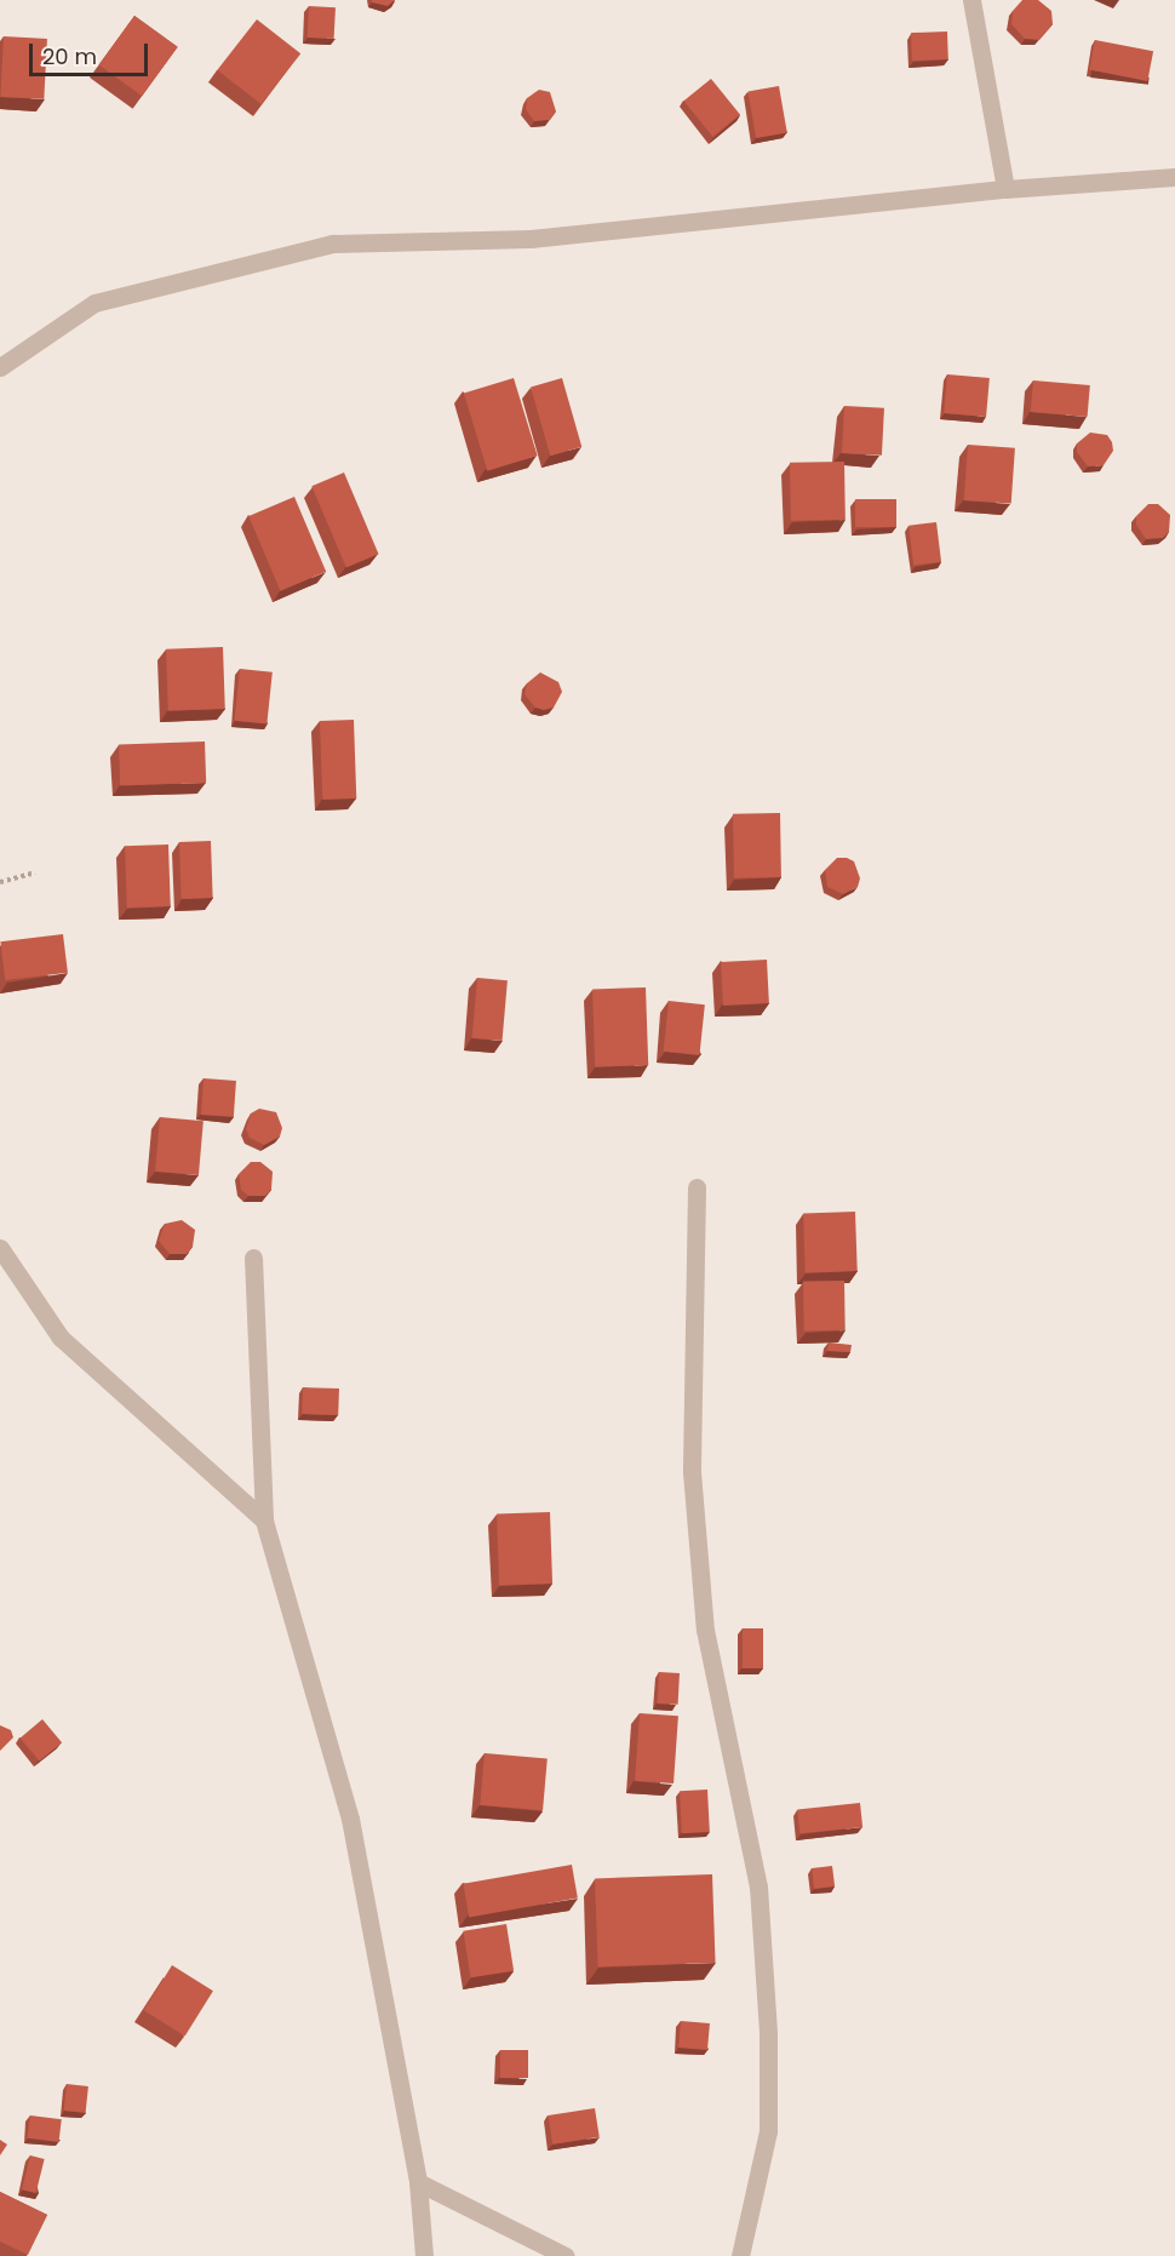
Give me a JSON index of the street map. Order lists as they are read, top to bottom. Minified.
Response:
{"scale_bar":"20 m"}
